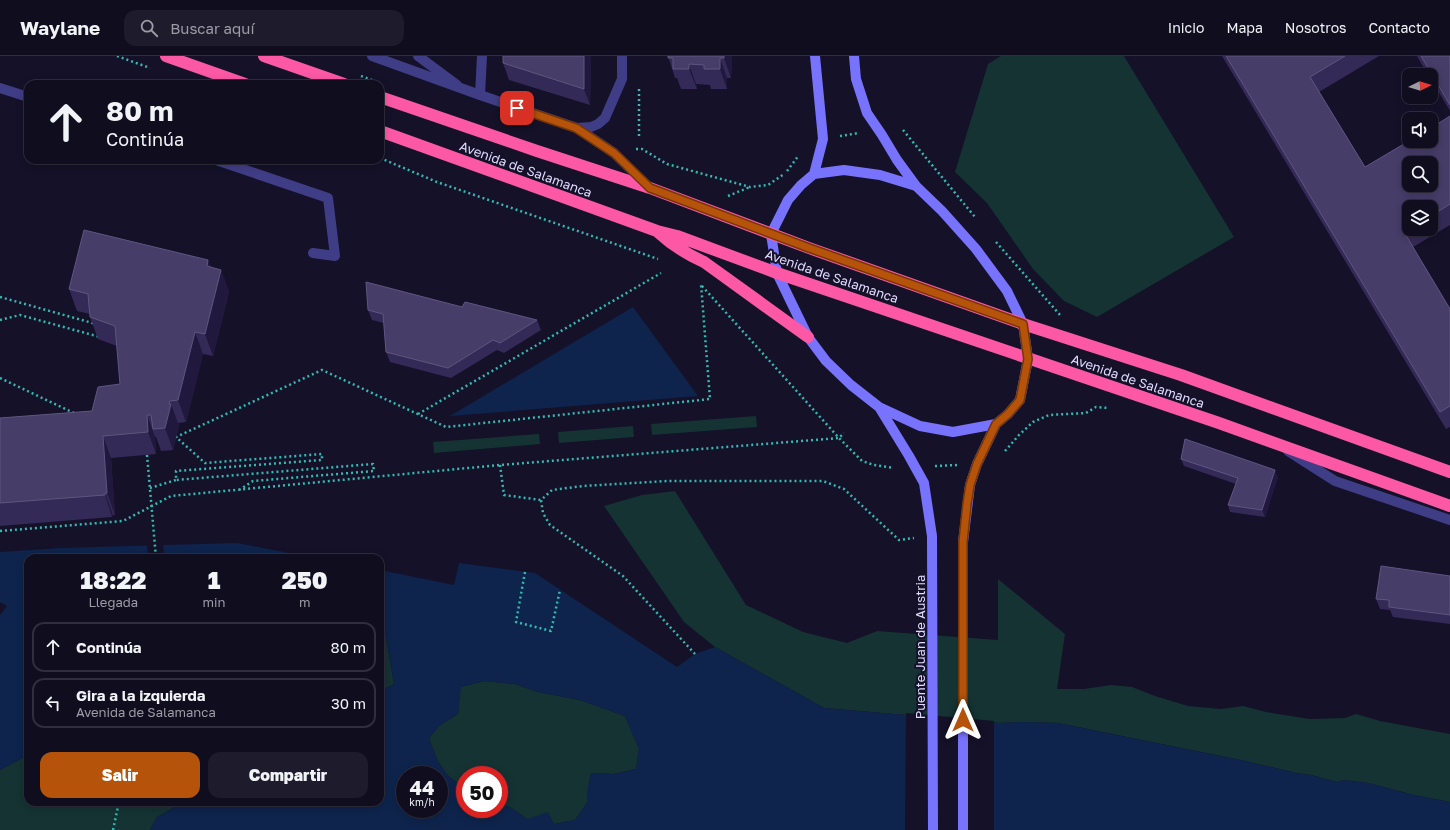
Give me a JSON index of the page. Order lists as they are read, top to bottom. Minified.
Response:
{"streets":{"highway":["Avenida de Salamanca"],"main road":["Puente Juan de Austria"]},"north":"right","page":{"header":"Waylane","search":"Buscar aquí","nav":["Inicio","Mapa","Nosotros","Contacto"],"turn":["80 m","Continúa"],"eta":["18:22","Llegada","1","min","250","m"],"list":[{"name":"Continúa","value":"80 m"},{"name":"Gira a la izquierda","note":"Avenida de Salamanca","value":"30 m"}],"buttons":["Salir","Compartir"],"speed":"44 km/h","limit":"50"}}
